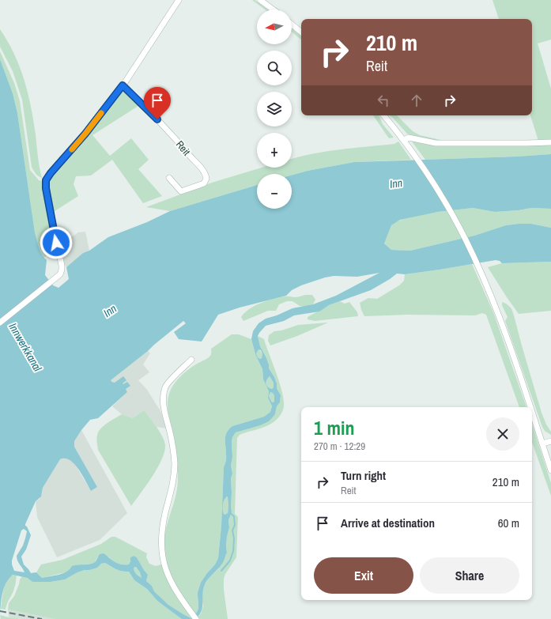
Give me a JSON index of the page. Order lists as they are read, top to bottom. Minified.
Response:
{"streets":{"street":["Reit"]},"water":["Inn","Innwerkkanal"],"north":"left","page":{"map_buttons":["+","−"],"turn":["210 m","Reit"],"heading":["1 min","270 m · 12:29"],"list":[{"name":"Turn right","note":"Reit","value":"210 m"},{"name":"Arrive at destination","value":"60 m"}],"buttons":["Exit","Share"]}}
